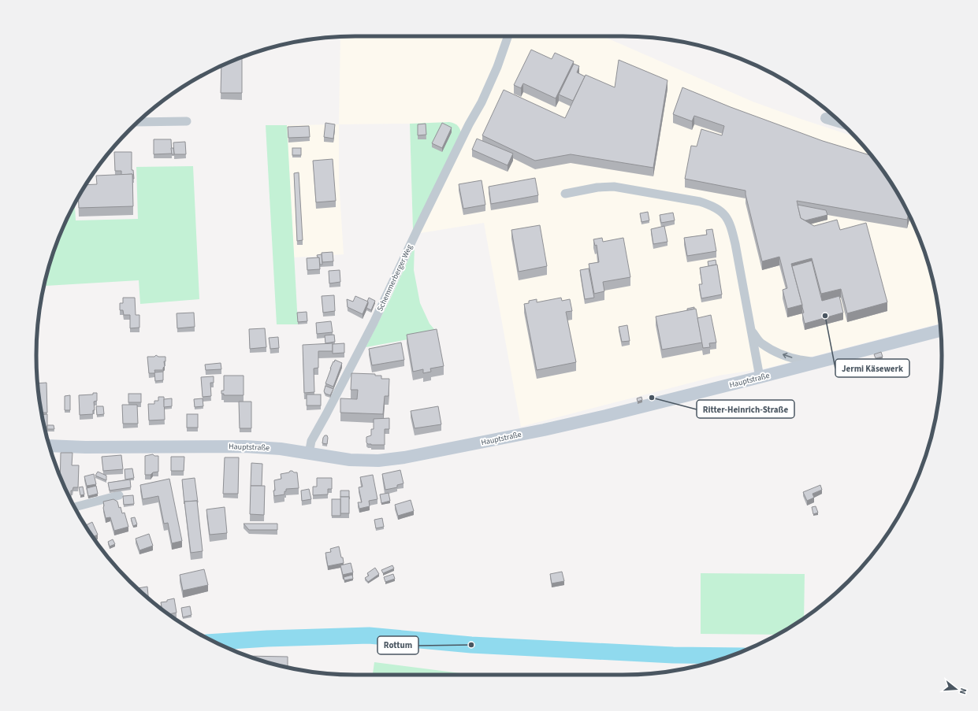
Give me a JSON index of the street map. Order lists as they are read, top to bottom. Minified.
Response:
{"streets":{"main road":["Hauptstraße"],"street":["Schemmerberger Weg"]},"crossings":[["Schemmerberger Weg","Hauptstraße"]],"places":["Jermi Käsewerk","Ritter-Heinrich-Straße","Rottum"],"north":"right"}
